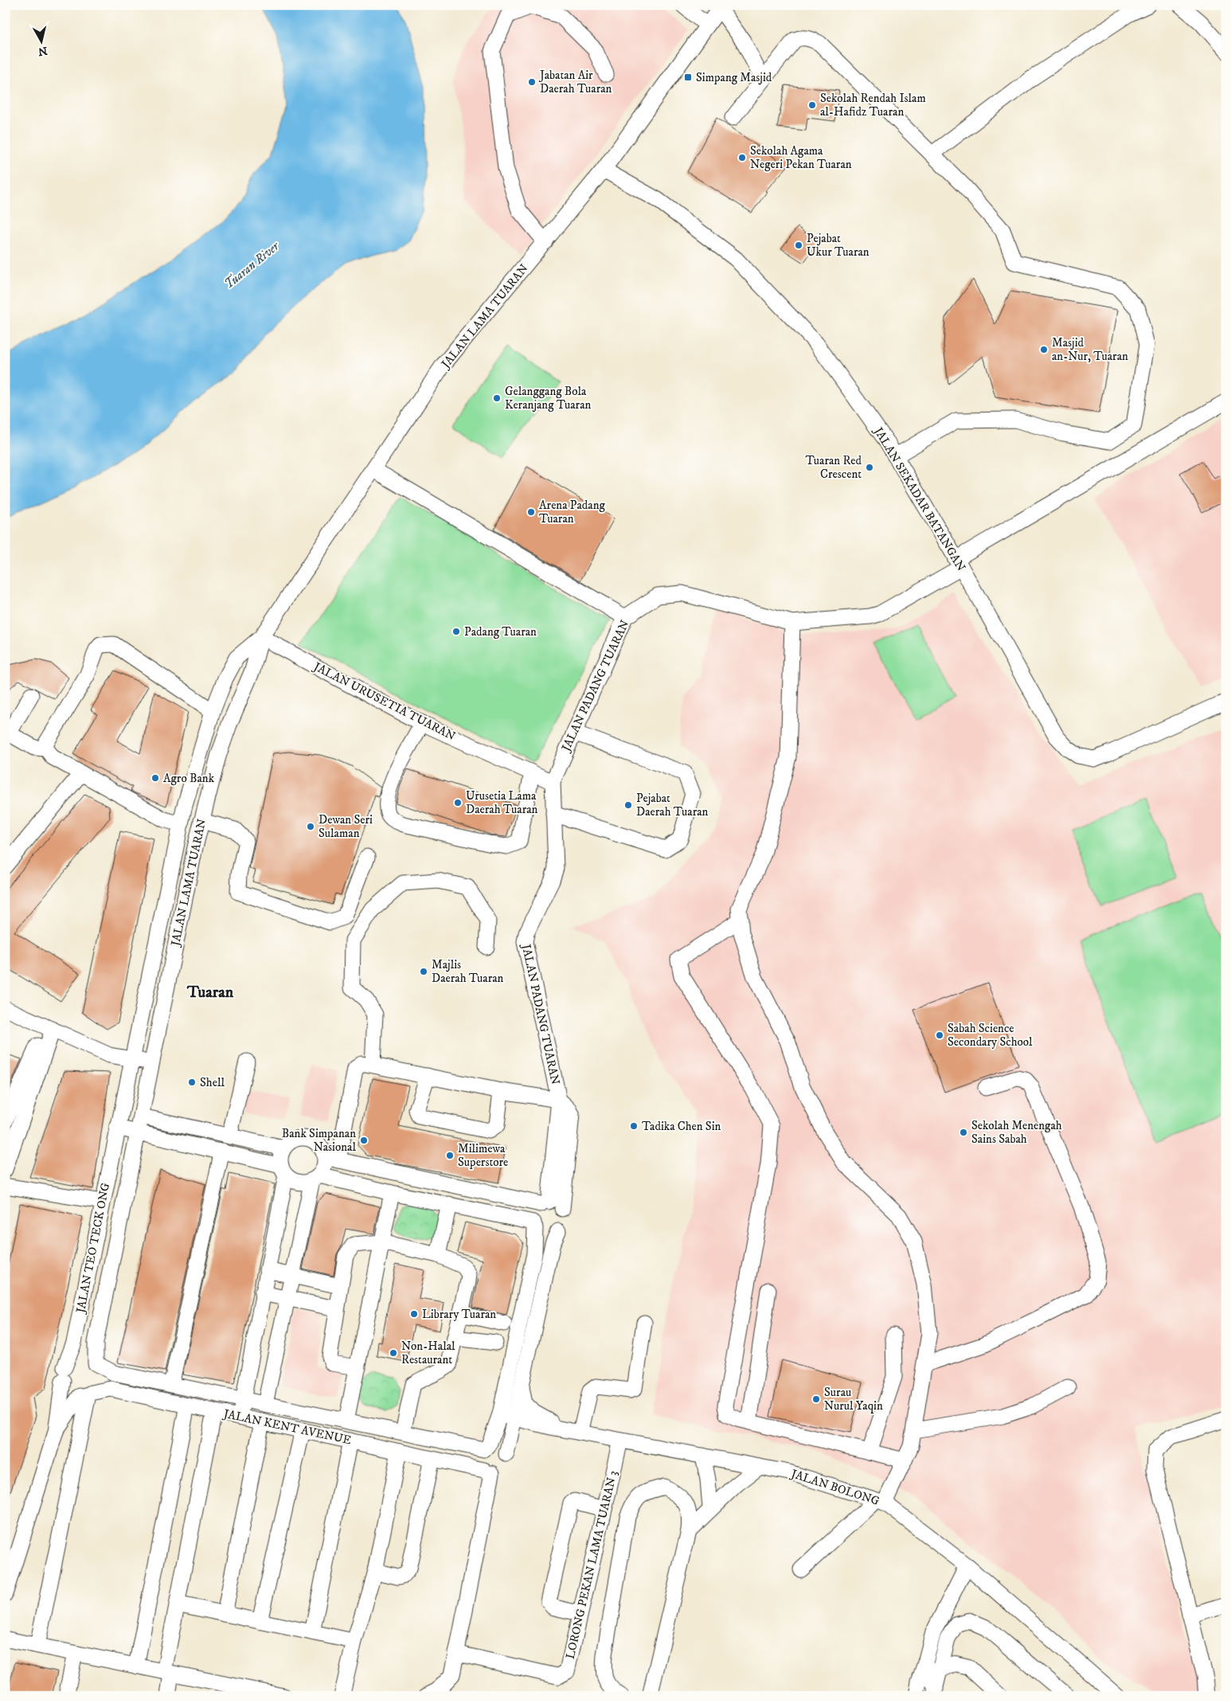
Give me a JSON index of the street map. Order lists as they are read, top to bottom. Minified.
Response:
{"streets":{"street":["JALAN LAMA TUARAN","JALAN SEKADAR BATANGAN","JALAN PADANG TUARAN","JALAN URUSETIA TUARAN","JALAN TEO TECK ONG","JALAN KENT AVENUE","JALAN BOLONG","LORONG PEKAN LAMA TUARAN 3"]},"crossings":[["JALAN LAMA TUARAN","JALAN SEKADAR BATANGAN"],["JALAN LAMA TUARAN","JALAN URUSETIA TUARAN"],["JALAN LAMA TUARAN","JALAN TEO TECK ONG"],["JALAN SEKADAR BATANGAN","JALAN PADANG TUARAN"],["JALAN PADANG TUARAN","JALAN URUSETIA TUARAN"],["JALAN TEO TECK ONG","JALAN KENT AVENUE"],["JALAN BOLONG","LORONG PEKAN LAMA TUARAN 3"]],"districts":["Tuaran"],"water":["Tuaran River"],"places":{"transit":["Simpang Masjid"],"other":["Jabatan Air Daerah Tuaran","Sekolah Rendah Islam al-Hafidz Tuaran","Sekolah Agama Negeri Pekan Tuaran","Pejabat Ukur Tuaran","Masjid an-Nur, Tuaran","Gelanggang Bola Keranjang Tuaran","Tuaran Red Crescent","Arena Padang Tuaran","Padang Tuaran","Agro Bank","Urusetia Lama Daerah Tuaran","Pejabat Daerah Tuaran","Dewan Seri Sulaman","Majlis Daerah Tuaran","Sabah Science Secondary School","Shell","Tadika Chen Sin","Sekolah Menengah Sains Sabah","Bank Simpanan Nasional","Milimewa Superstore","Library Tuaran","Non-Halal Restaurant","Surau Nurul Yaqin"]},"north":"bottom"}
